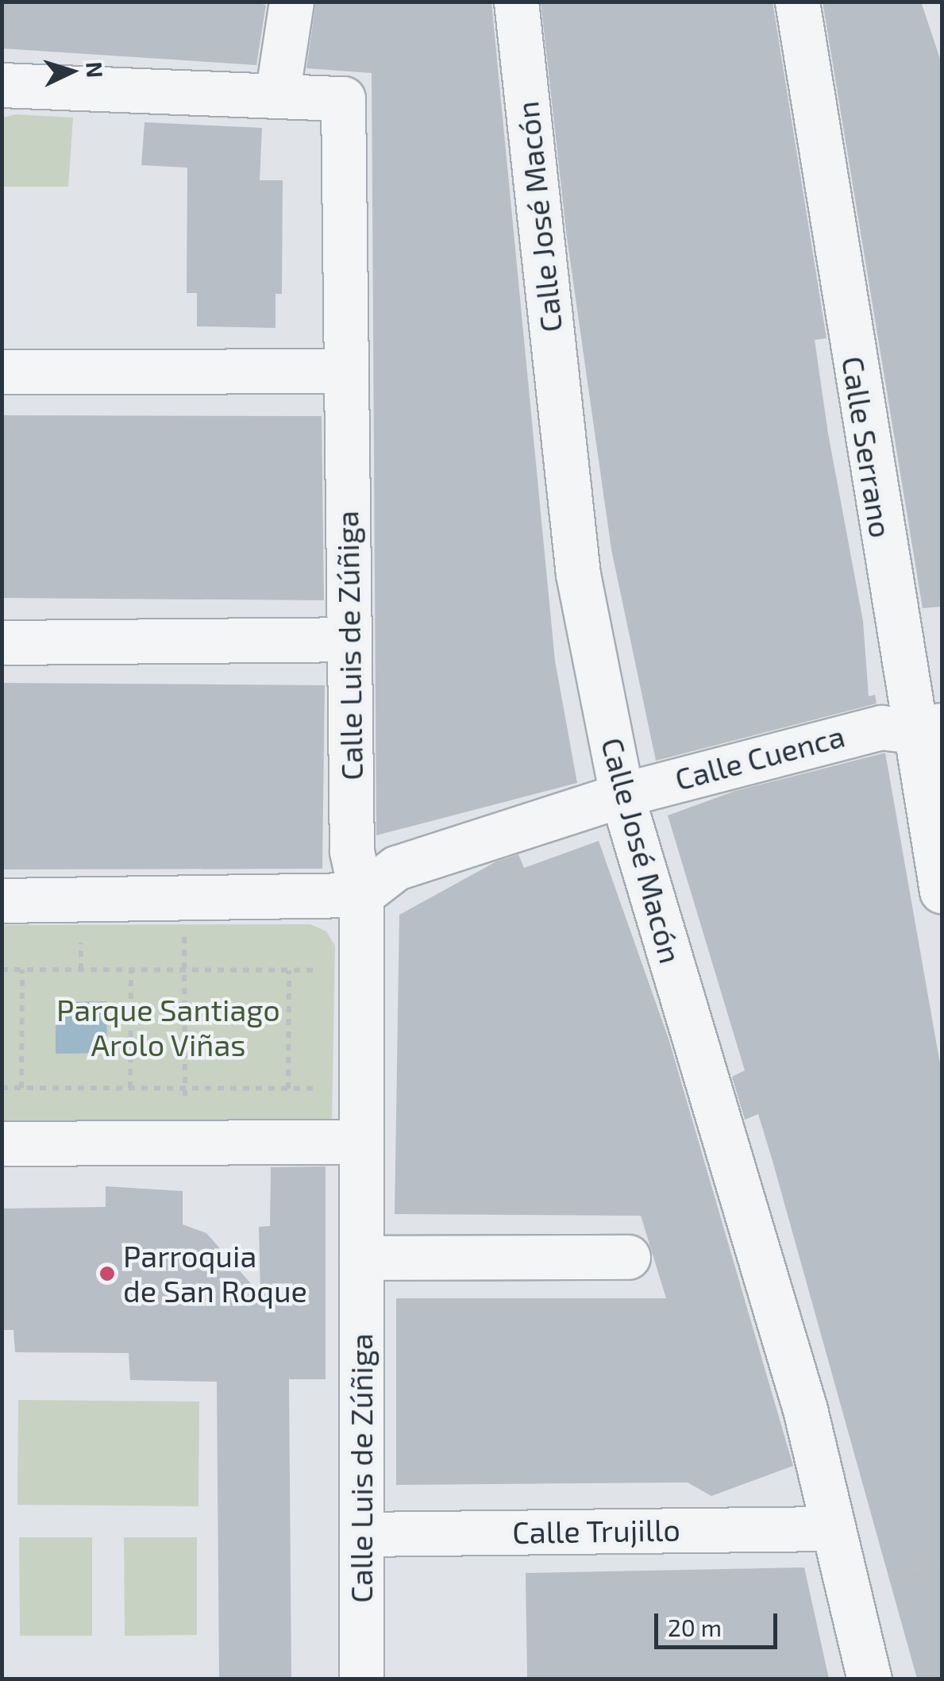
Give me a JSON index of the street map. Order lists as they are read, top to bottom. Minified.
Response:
{"streets":{"street":["Calle José Macón","Calle Serrano","Calle Luis de Zúñiga","Calle Cuenca","Calle Trujillo"]},"crossings":[["Calle José Macón","Calle Cuenca"],["Calle José Macón","Calle Trujillo"],["Calle Serrano","Calle Cuenca"],["Calle Luis de Zúñiga","Calle Cuenca"],["Calle Luis de Zúñiga","Calle Trujillo"]],"parks":["Parque Santiago Arolo Viñas"],"places":["Parroquia de San Roque"],"scale_bar":"20 m","north":"right"}
